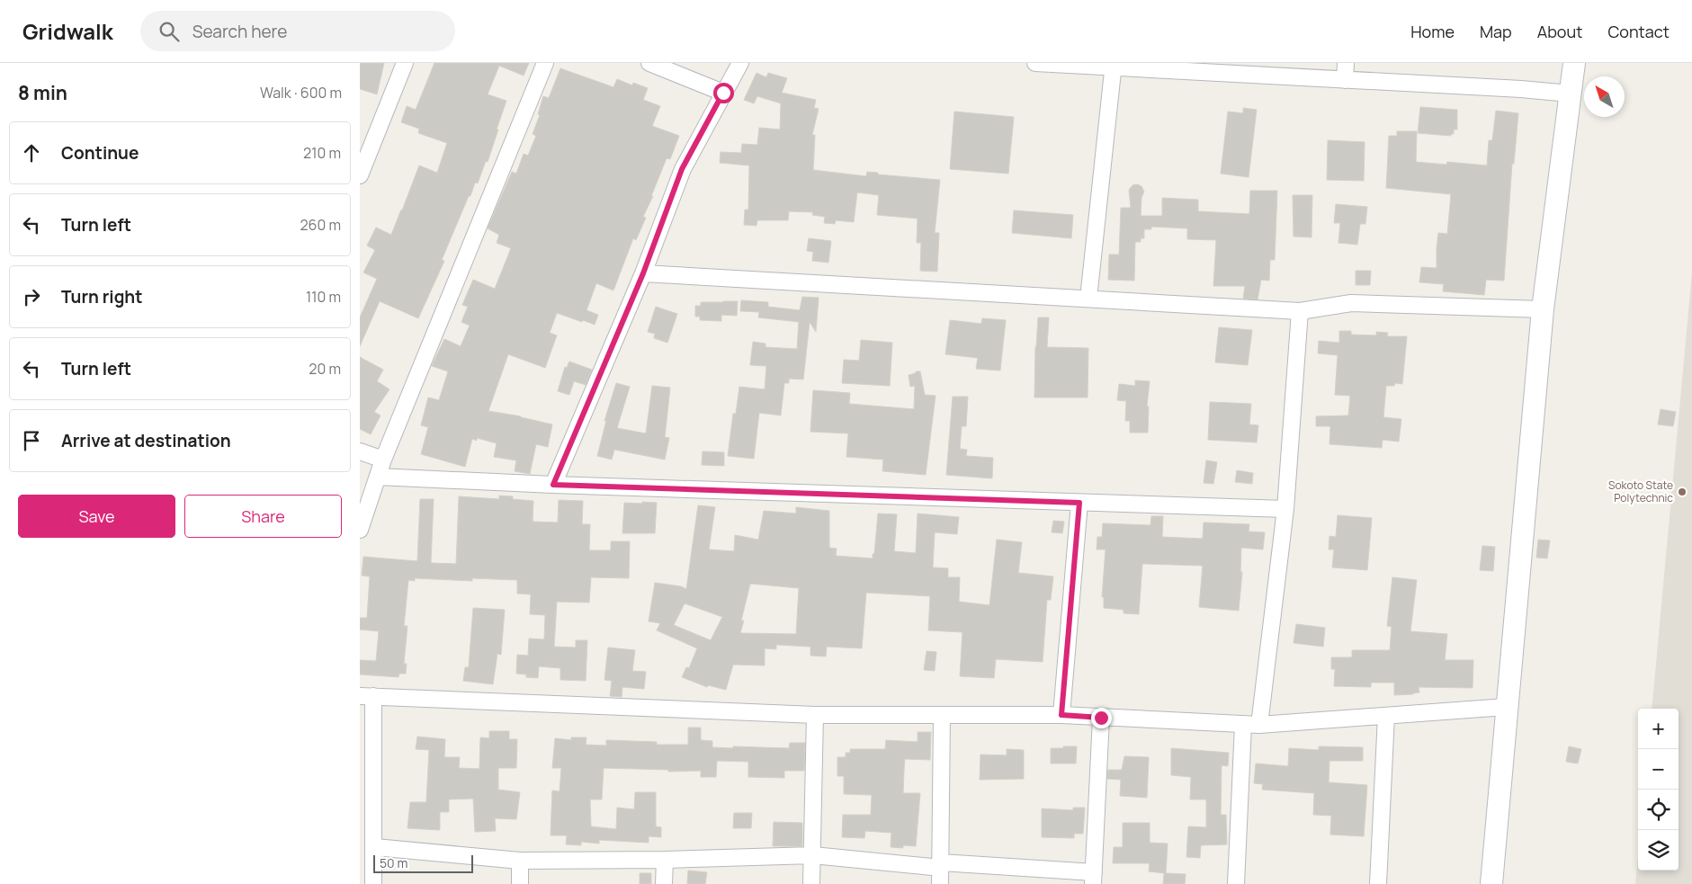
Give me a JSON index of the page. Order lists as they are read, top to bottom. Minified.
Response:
{"places":["Sokoto State Polytechnic"],"scale_bar":"50 m","north":"top left","page":{"header":"Gridwalk","search":"Search here","nav":["Home","Map","About","Contact"],"heading":["8 min","Walk · 600 m"],"list":[["Continue","210 m"],["Turn left","260 m"],["Turn right","110 m"],["Turn left","20 m"],"Arrive at destination"],"buttons":["Save","Share"],"map_buttons":["+","−"],"scale":"50 m"}}
